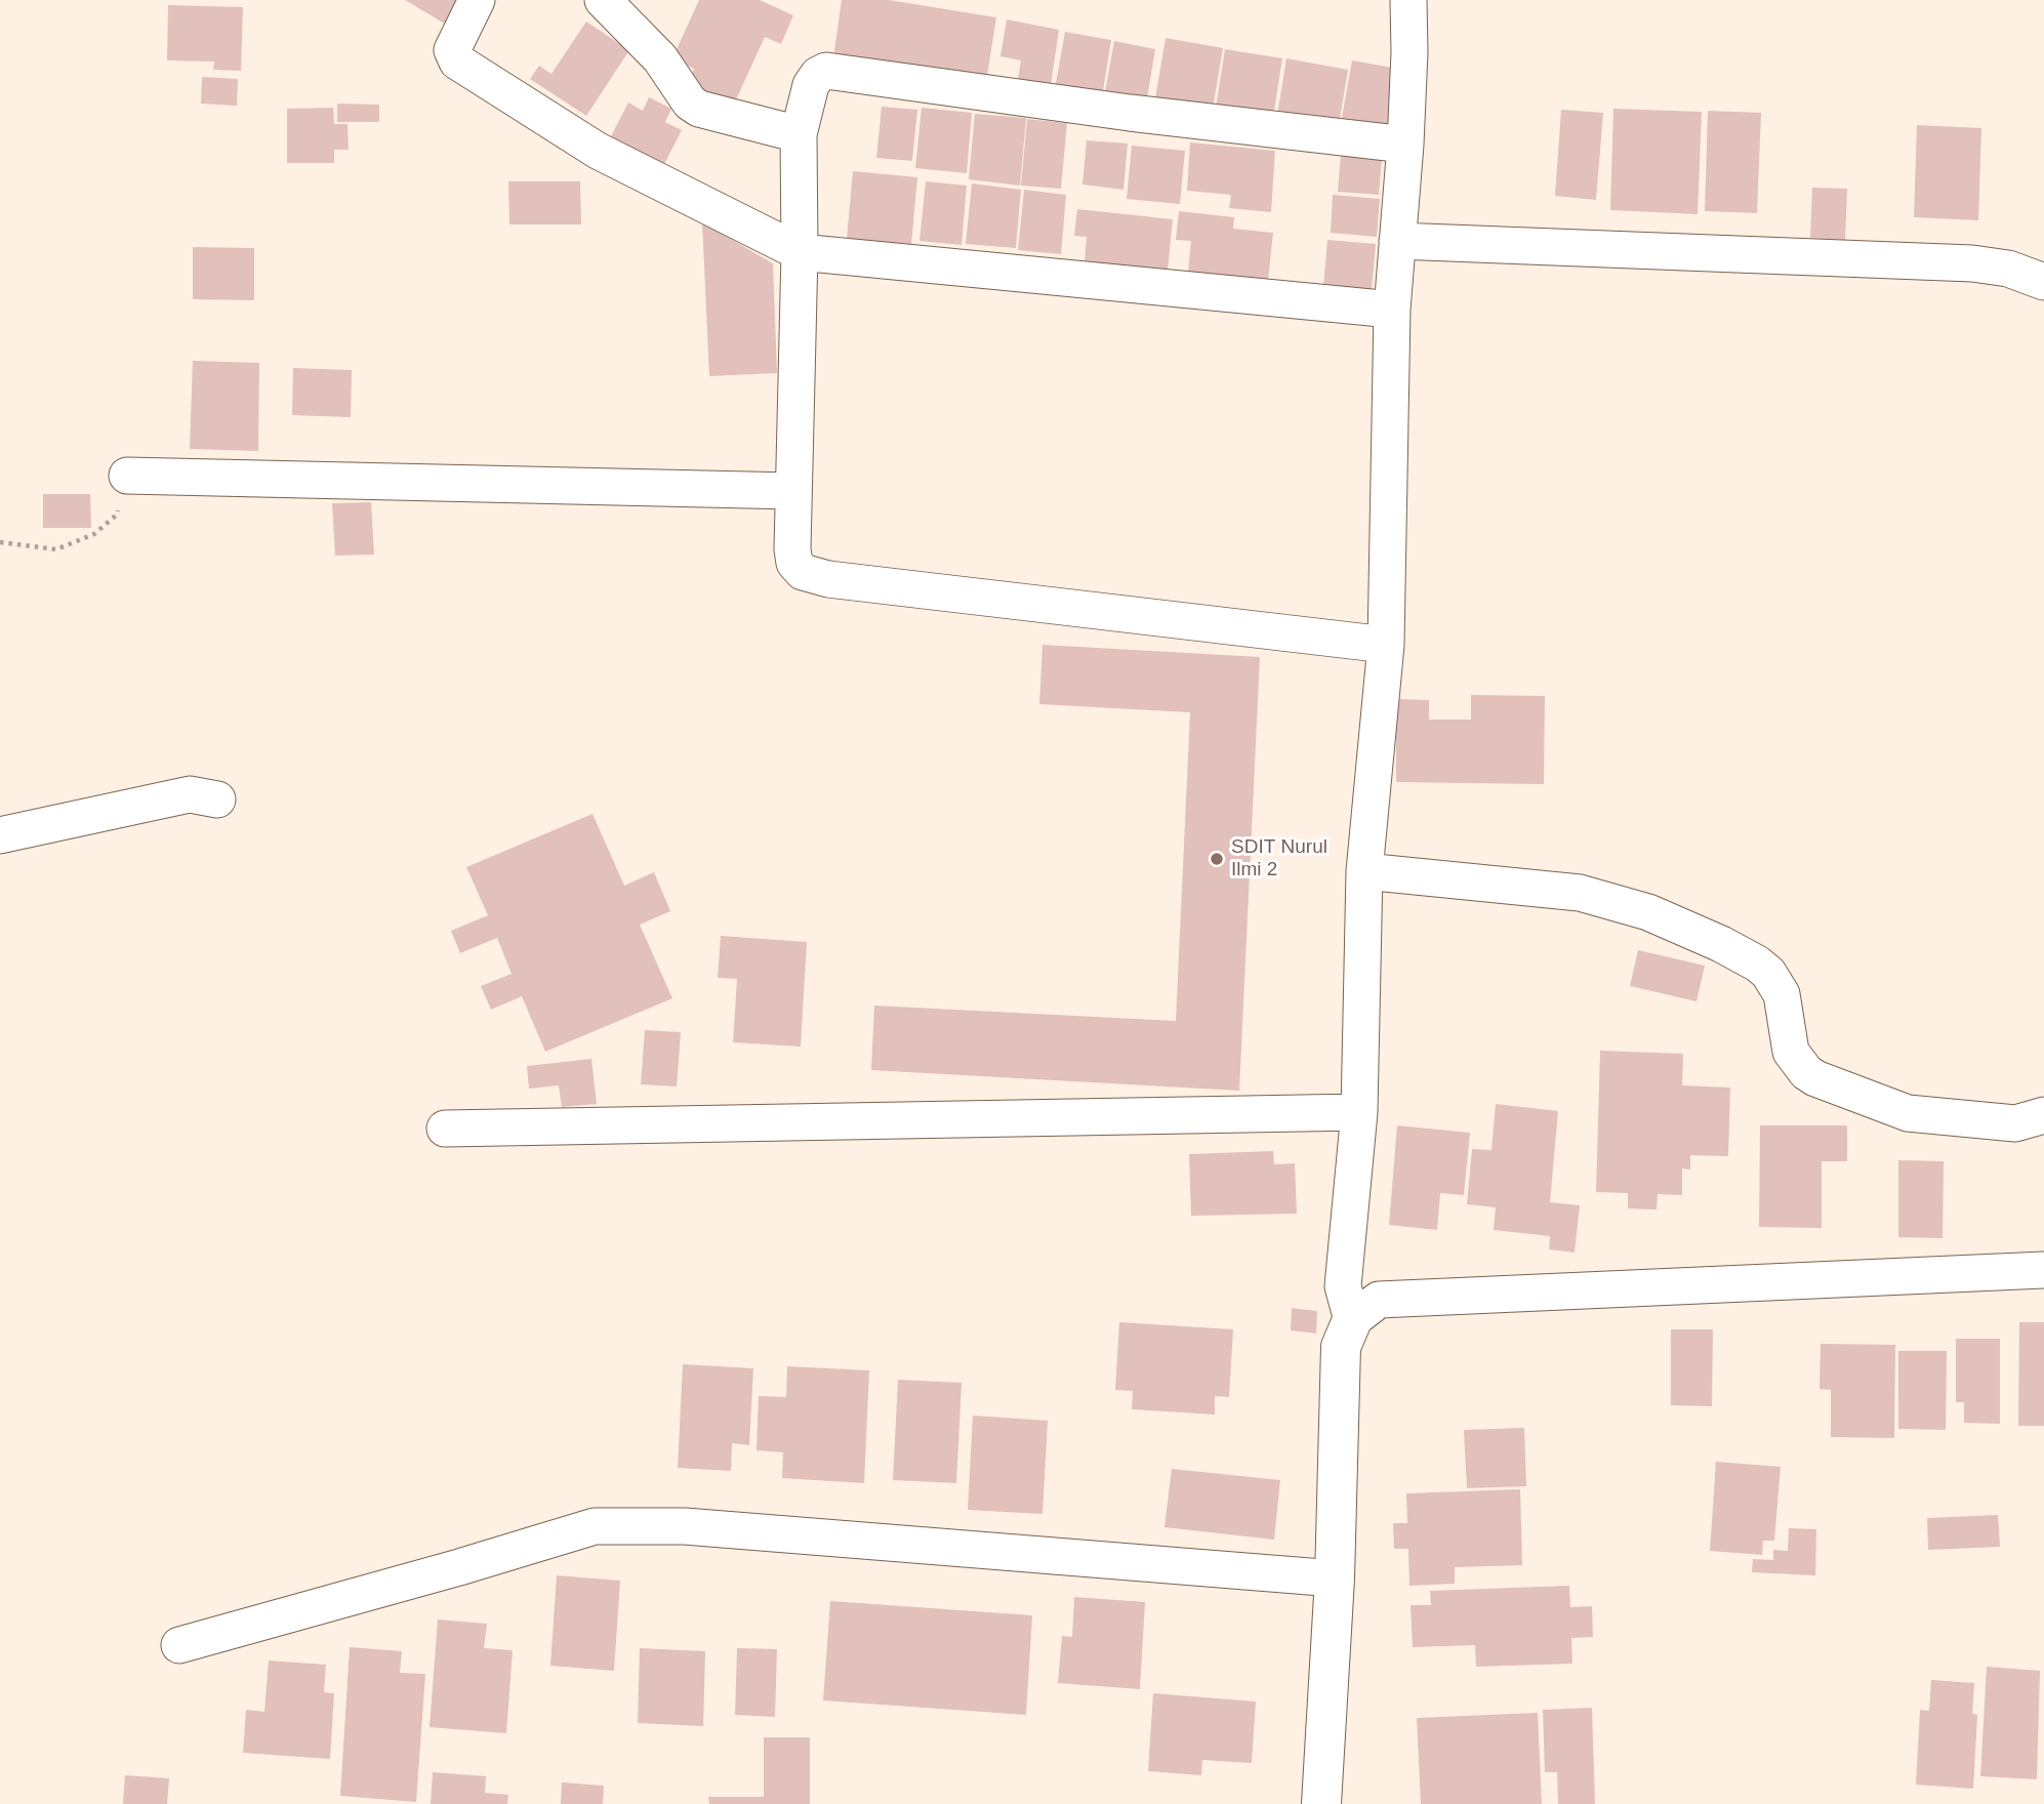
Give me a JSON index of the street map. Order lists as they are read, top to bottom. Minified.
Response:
{"places":["SDIT Nurul Ilmi 2"]}
